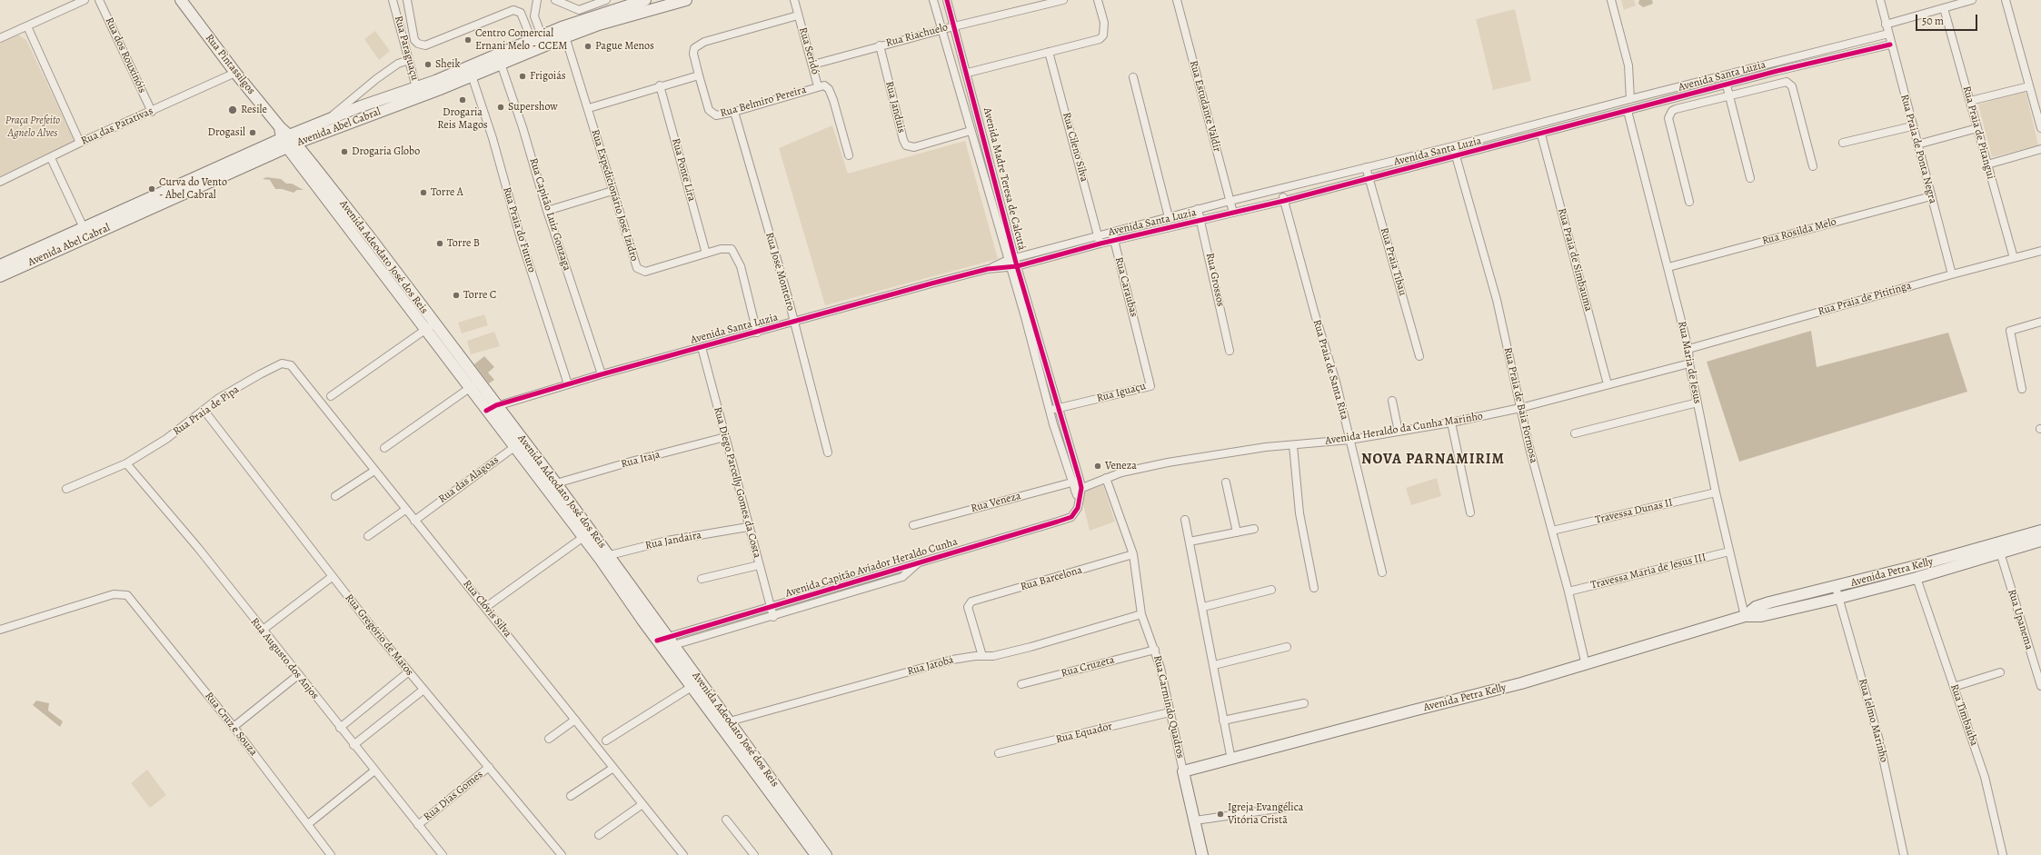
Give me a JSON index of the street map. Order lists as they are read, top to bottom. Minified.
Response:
{"streets":{"main road":["Rua Pintassilgos","Avenida Abel Cabral","Avenida Adeodato José dos Reis","Avenida Petra Kelly","Rua Carmindo Quadros"],"street":["Rua Riachuelo","Rua Paraguaçu","Rua Seridó","Rua dos Rouxinóis","Avenida Santa Luzia","Rua Belmiro Pereira","Rua Estudante Valdir","Rua Janduis","Rua das Patativas","Rua Praia de Pitangui","Rua Cileno Silva","Rua Praia de Ponta Negra","Rua Ponte Lira","Avenida Madre Teresa de Calcutá","Rua Expedicionário José Izidro","Rua Capitão Luiz Gonzaga","Rua Praia do Futuro","Rua Rosilda Melo","Rua Praia de Simbauma","Rua Praia Tibau","Rua José Monteiro","Rua Grossos","Rua Caraubas","Rua Praia de Pititinga","Rua Maria de Jesus","Rua Praia de Santa Rita","Rua Iguaçu","Rua Praia de Baia Formosa","Rua Praia de Pipa","Avenida Heraldo da Cunha Marinho","Rua Itaja","Rua das Alagoas","Rua Diego Parcelly Gomes da Costa","Rua Veneza","Travessa Dunas II","Rua Jandaira","Avenida Capitão Aviador Heraldo Cunha","Travessa Maria de Jesus III","Rua Barcelona","Rua Clóvis Silva","Rua Upanema","Rua Gregório de Matos","Rua Augusto dos Anjos","Rua Jatobá","Rua Cruzeta","Rua Timbaúba","Rua Ielmo Marinho","Rua Cruz e Souza","Rua Equador","Rua Dias Gomes"]},"crossings":[["Rua Riachuelo","Rua Seridó"],["Rua Riachuelo","Rua Janduis"],["Rua Riachuelo","Avenida Madre Teresa de Calcutá"],["Rua Paraguaçu","Avenida Abel Cabral"],["Rua Seridó","Rua Belmiro Pereira"],["Rua dos Rouxinóis","Rua das Patativas"],["Rua Pintassilgos","Rua das Patativas"],["Rua Pintassilgos","Avenida Abel Cabral"],["Rua Pintassilgos","Avenida Adeodato José dos Reis"],["Avenida Santa Luzia","Rua Estudante Valdir"],["Avenida Santa Luzia","Rua Cileno Silva"],["Avenida Santa Luzia","Rua Praia de Ponta Negra"],["Avenida Santa Luzia","Avenida Madre Teresa de Calcutá"],["Avenida Santa Luzia","Rua Expedicionário José Izidro"],["Avenida Santa Luzia","Rua Capitão Luiz Gonzaga"],["Avenida Santa Luzia","Rua Praia do Futuro"],["Avenida Santa Luzia","Avenida Adeodato José dos Reis"],["Avenida Santa Luzia","Rua Praia de Simbauma"],["Avenida Santa Luzia","Rua Praia Tibau"],["Avenida Santa Luzia","Rua José Monteiro"],["Avenida Santa Luzia","Rua Grossos"],["Avenida Santa Luzia","Rua Caraubas"],["Avenida Santa Luzia","Rua Maria de Jesus"],["Avenida Santa Luzia","Rua Praia de Santa Rita"],["Avenida Santa Luzia","Rua Praia de Baia Formosa"],["Avenida Santa Luzia","Rua Diego Parcelly Gomes da Costa"],["Rua Belmiro Pereira","Rua José Monteiro"],["Rua Janduis","Avenida Madre Teresa de Calcutá"],["Avenida Abel Cabral","Rua Expedicionário José Izidro"],["Avenida Abel Cabral","Rua Capitão Luiz Gonzaga"],["Avenida Abel Cabral","Rua Praia do Futuro"],["Avenida Abel Cabral","Avenida Adeodato José dos Reis"],["Rua Praia de Pitangui","Rua Praia de Pititinga"],["Rua Praia de Ponta Negra","Rua Rosilda Melo"],["Rua Praia de Ponta Negra","Rua Praia de Pititinga"],["Rua Ponte Lira","Rua Expedicionário José Izidro"],["Avenida Madre Teresa de Calcutá","Rua Iguaçu"],["Avenida Madre Teresa de Calcutá","Avenida Heraldo da Cunha Marinho"],["Avenida Madre Teresa de Calcutá","Rua Veneza"],["Avenida Madre Teresa de Calcutá","Avenida Capitão Aviador Heraldo Cunha"],["Rua Rosilda Melo","Rua Maria de Jesus"],["Avenida Adeodato José dos Reis","Rua Itaja"],["Avenida Adeodato José dos Reis","Rua das Alagoas"],["Avenida Adeodato José dos Reis","Rua Jandaira"],["Avenida Adeodato José dos Reis","Avenida Capitão Aviador Heraldo Cunha"],["Avenida Adeodato José dos Reis","Rua Jatobá"],["Rua Praia de Simbauma","Avenida Heraldo da Cunha Marinho"],["Rua Caraubas","Rua Iguaçu"],["Rua Praia de Pititinga","Rua Maria de Jesus"],["Rua Maria de Jesus","Avenida Heraldo da Cunha Marinho"],["Rua Maria de Jesus","Travessa Dunas II"],["Rua Maria de Jesus","Travessa Maria de Jesus III"],["Rua Maria de Jesus","Avenida Petra Kelly"],["Rua Praia de Santa Rita","Avenida Heraldo da Cunha Marinho"],["Rua Praia de Baia Formosa","Avenida Heraldo da Cunha Marinho"],["Rua Praia de Baia Formosa","Travessa Dunas II"],["Rua Praia de Baia Formosa","Travessa Maria de Jesus III"],["Rua Praia de Baia Formosa","Avenida Petra Kelly"],["Rua Praia de Pipa","Rua Clóvis Silva"],["Rua Praia de Pipa","Rua Gregório de Matos"],["Rua Praia de Pipa","Rua Augusto dos Anjos"],["Avenida Heraldo da Cunha Marinho","Avenida Capitão Aviador Heraldo Cunha"],["Avenida Heraldo da Cunha Marinho","Rua Carmindo Quadros"],["Rua Itaja","Rua Diego Parcelly Gomes da Costa"],["Rua das Alagoas","Rua Clóvis Silva"],["Rua Diego Parcelly Gomes da Costa","Rua Jandaira"],["Rua Diego Parcelly Gomes da Costa","Avenida Capitão Aviador Heraldo Cunha"],["Avenida Petra Kelly","Rua Upanema"],["Avenida Petra Kelly","Rua Carmindo Quadros"],["Avenida Petra Kelly","Rua Timbaúba"],["Avenida Petra Kelly","Rua Ielmo Marinho"],["Rua Barcelona","Rua Jatobá"],["Rua Barcelona","Rua Carmindo Quadros"],["Rua Gregório de Matos","Rua Dias Gomes"],["Rua Augusto dos Anjos","Rua Dias Gomes"],["Rua Jatobá","Rua Carmindo Quadros"],["Rua Cruzeta","Rua Carmindo Quadros"],["Rua Carmindo Quadros","Rua Equador"]],"districts":["NOVA PARNAMIRIM"],"parks":["Praça Prefeito Agnelo Alves"],"places":["Centro Comercial Ernani Melo - CCEM","Pague Menos","Sheik","Frigoiás","Drogaria Reis Magos","Supershow","Resile","Drogasil","Drogaria Globo","Curva do Vento - Abel Cabral","Torre A","Torre B","Torre C","Veneza","Igreja Evangélica Vitória Cristã"],"scale_bar":"50 m"}
